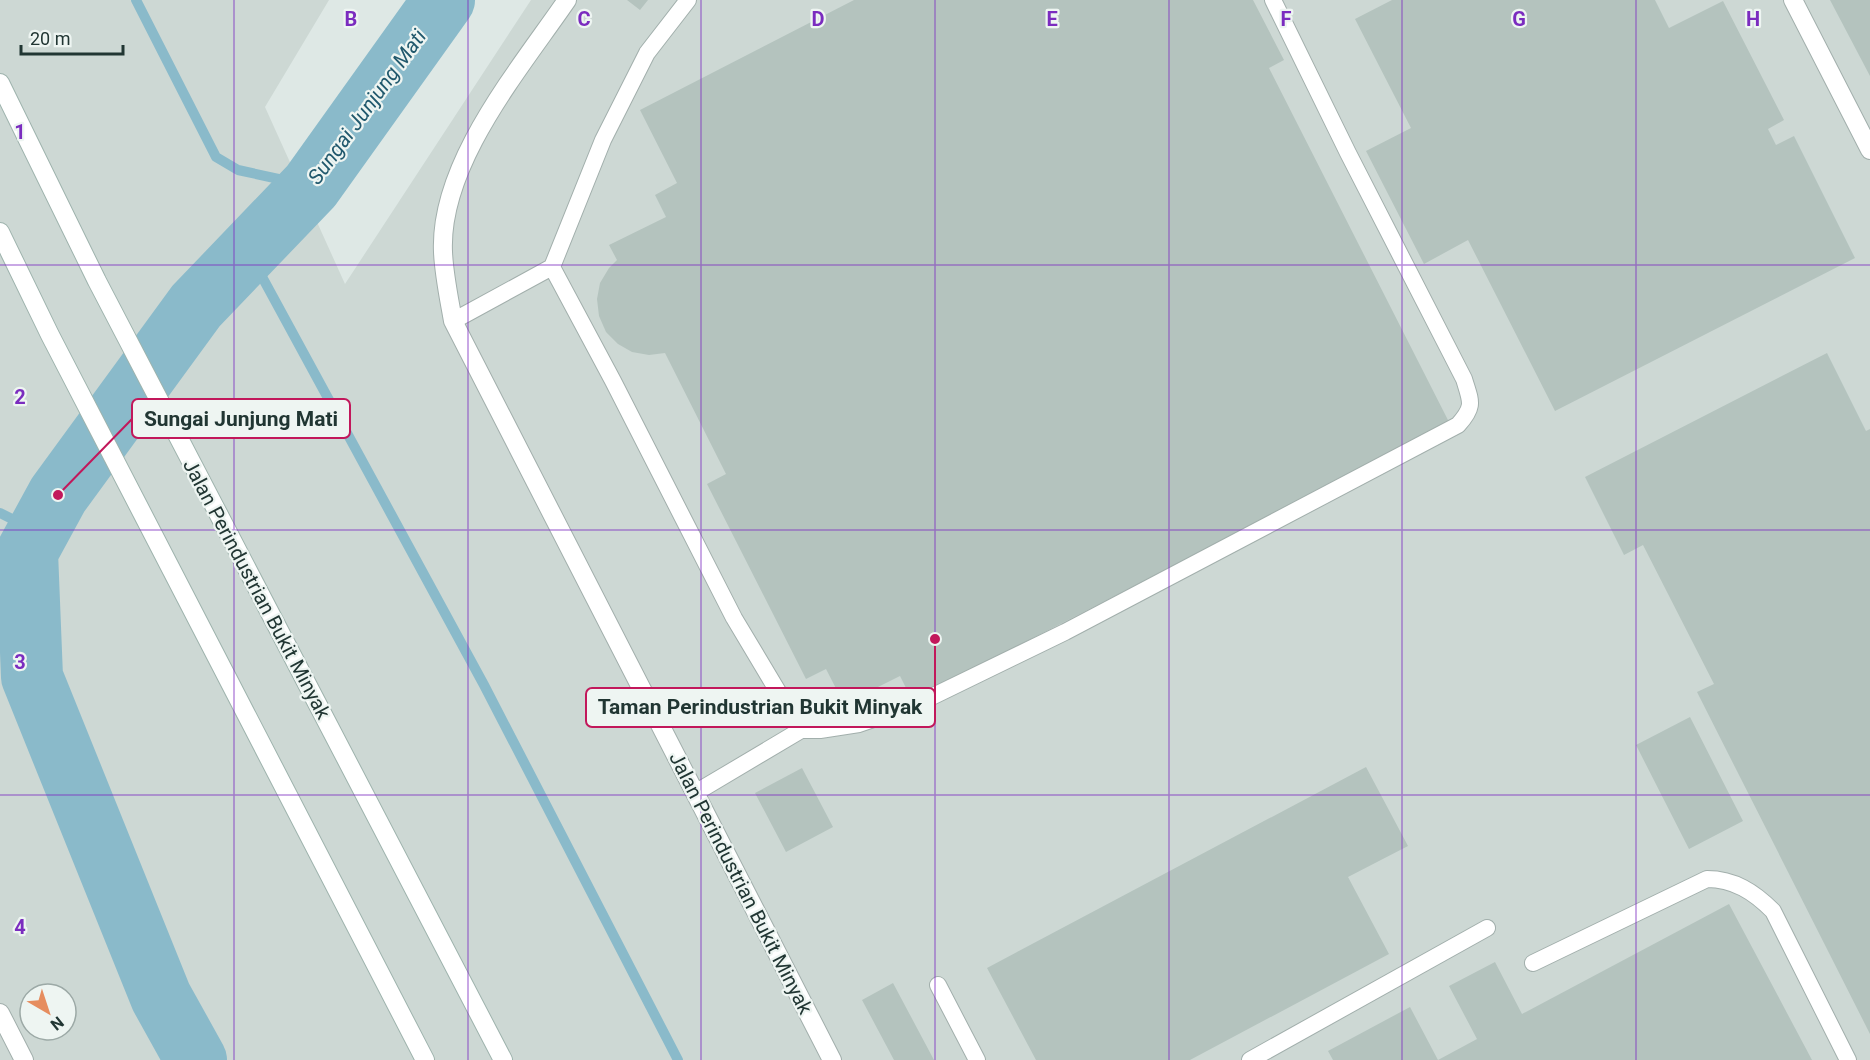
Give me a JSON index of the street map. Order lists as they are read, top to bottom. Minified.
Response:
{"streets":{"main road":["Jalan Perindustrian Bukit Minyak"]},"water":["Sungai Junjung Mati"],"places":["Sungai Junjung Mati","Taman Perindustrian Bukit Minyak"],"scale_bar":"20 m","north":"bottom right","grid":{"columns":["B","C","D","E","F","G","H"],"rows":["1","2","3","4"]}}
